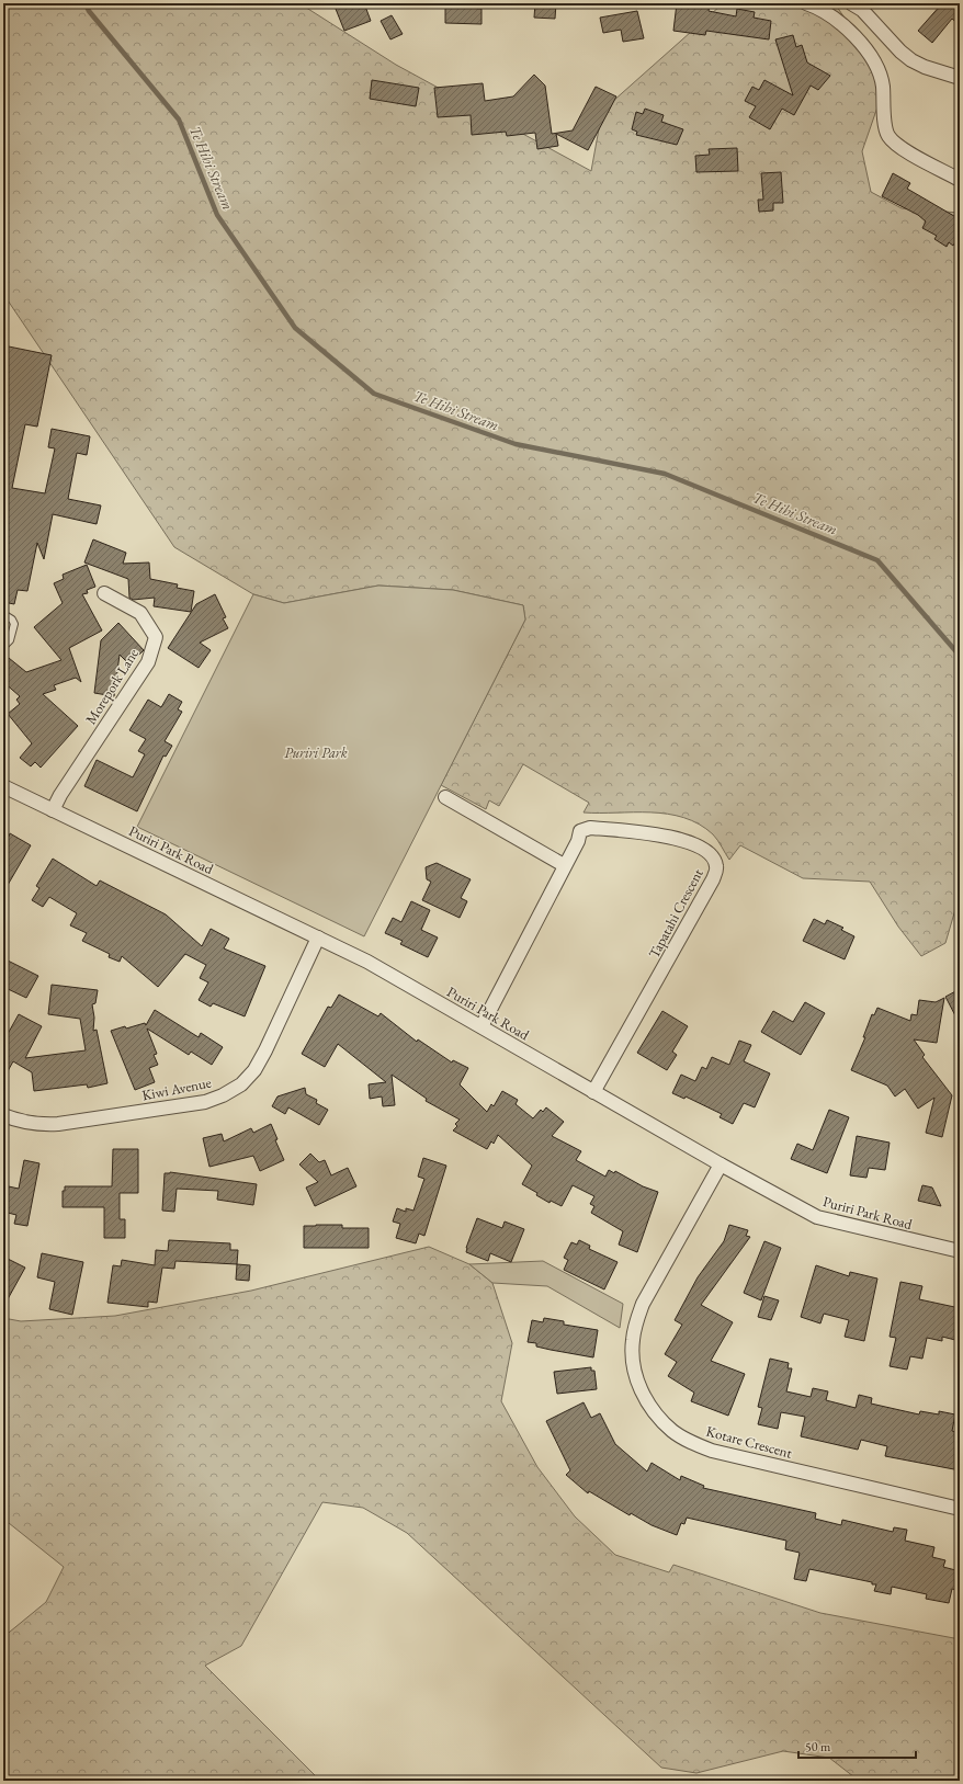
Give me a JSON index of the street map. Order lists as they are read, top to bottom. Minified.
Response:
{"streets":{"street":["Morepork Lane","Puriri Park Road","Tapatahi Crescent","Kiwi Avenue","Kotare Crescent"]},"crossings":[["Morepork Lane","Puriri Park Road"],["Puriri Park Road","Tapatahi Crescent"],["Puriri Park Road","Kiwi Avenue"],["Puriri Park Road","Kotare Crescent"]],"water":["Te Hihi Stream"],"parks":["Puriri Park"],"scale_bar":"50 m"}
